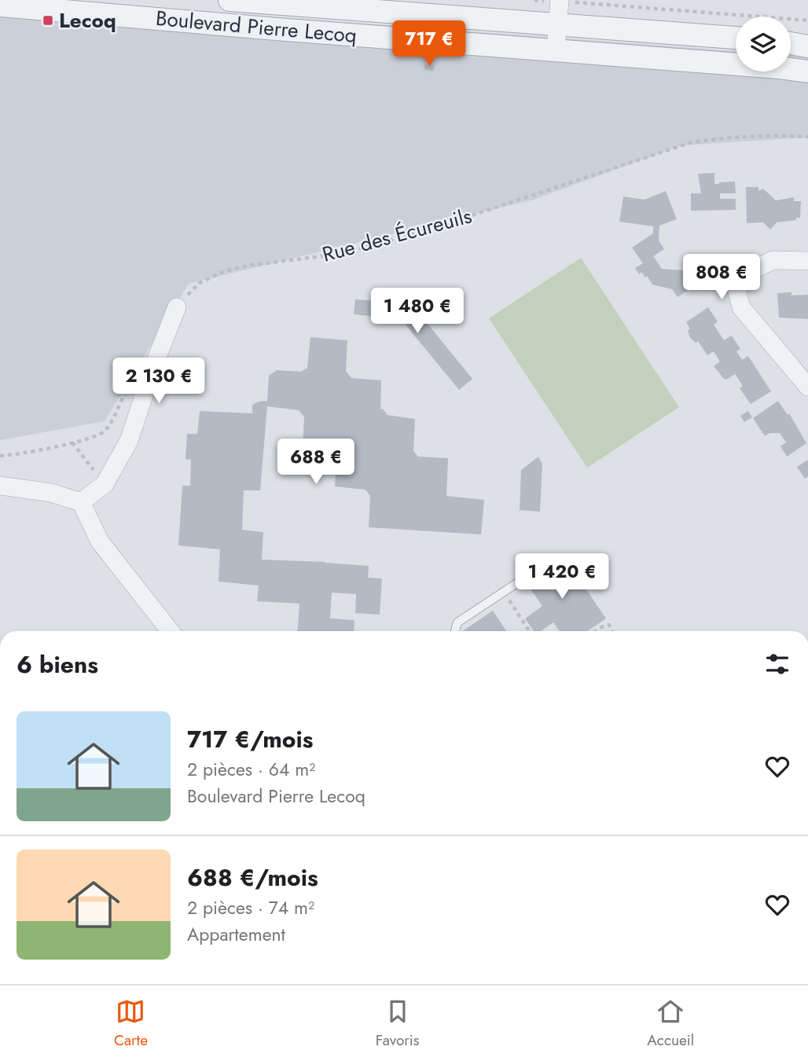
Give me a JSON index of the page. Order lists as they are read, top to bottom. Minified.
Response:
{"streets":{"street":["Boulevard Pierre Lecoq"],"path":["Rue des Écureuils"]},"places":{"transit":["Lecoq"]},"page":{"price":["717 €","808 €","1 480 €","2 130 €","688 €","1 420 €"],"heading":"6 biens","list":[{"name":"717 €/mois","note":"2 pièces · 64 m² · Boulevard Pierre Lecoq"},{"name":"688 €/mois","note":"2 pièces · 74 m² · Appartement"}],"tabs":["Carte","Favoris","Accueil"]}}
